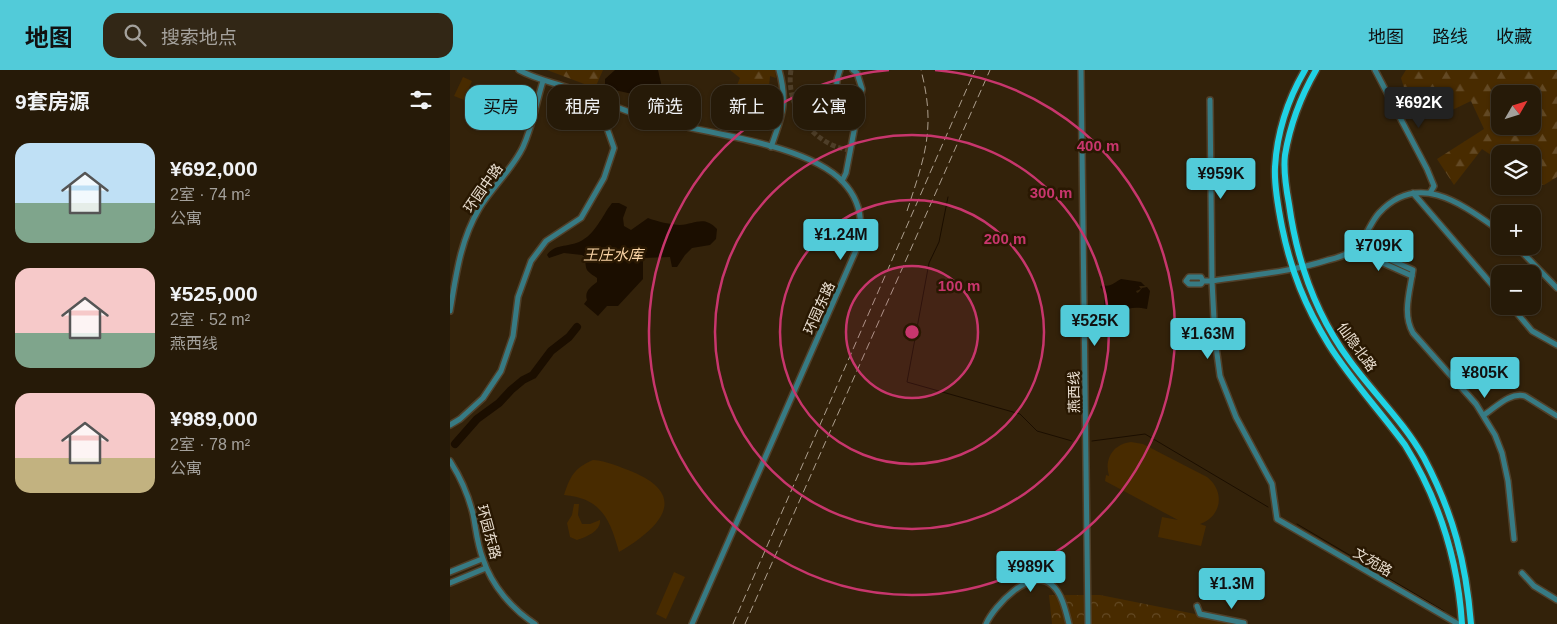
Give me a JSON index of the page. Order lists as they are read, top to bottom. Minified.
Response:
{"streets":{"main road":["仙隐北路"],"street":["环园中路","环园东路","燕西线","文苑路"]},"crossings":[["环园中路","环园东路"],["仙隐北路","文苑路"]],"water":["王庄水库"],"north":"top right","page":{"header":"地图","search":"搜索地点","nav":["地图","路线","收藏"],"heading":"9套房源","map_buttons":["+","−"],"chip":["买房","租房","筛选","新上","公寓"],"price":["¥692K","¥959K","¥1.24M","¥709K","¥525K","¥1.63M","¥805K","¥989K","¥1.3M"],"list":[{"name":"¥692,000","note":"2室 · 74 m² · 公寓"},{"name":"¥525,000","note":"2室 · 52 m² · 燕西线"},{"name":"¥989,000","note":"2室 · 78 m² · 公寓"}]},"rings":["400 m","300 m","200 m","100 m"]}
